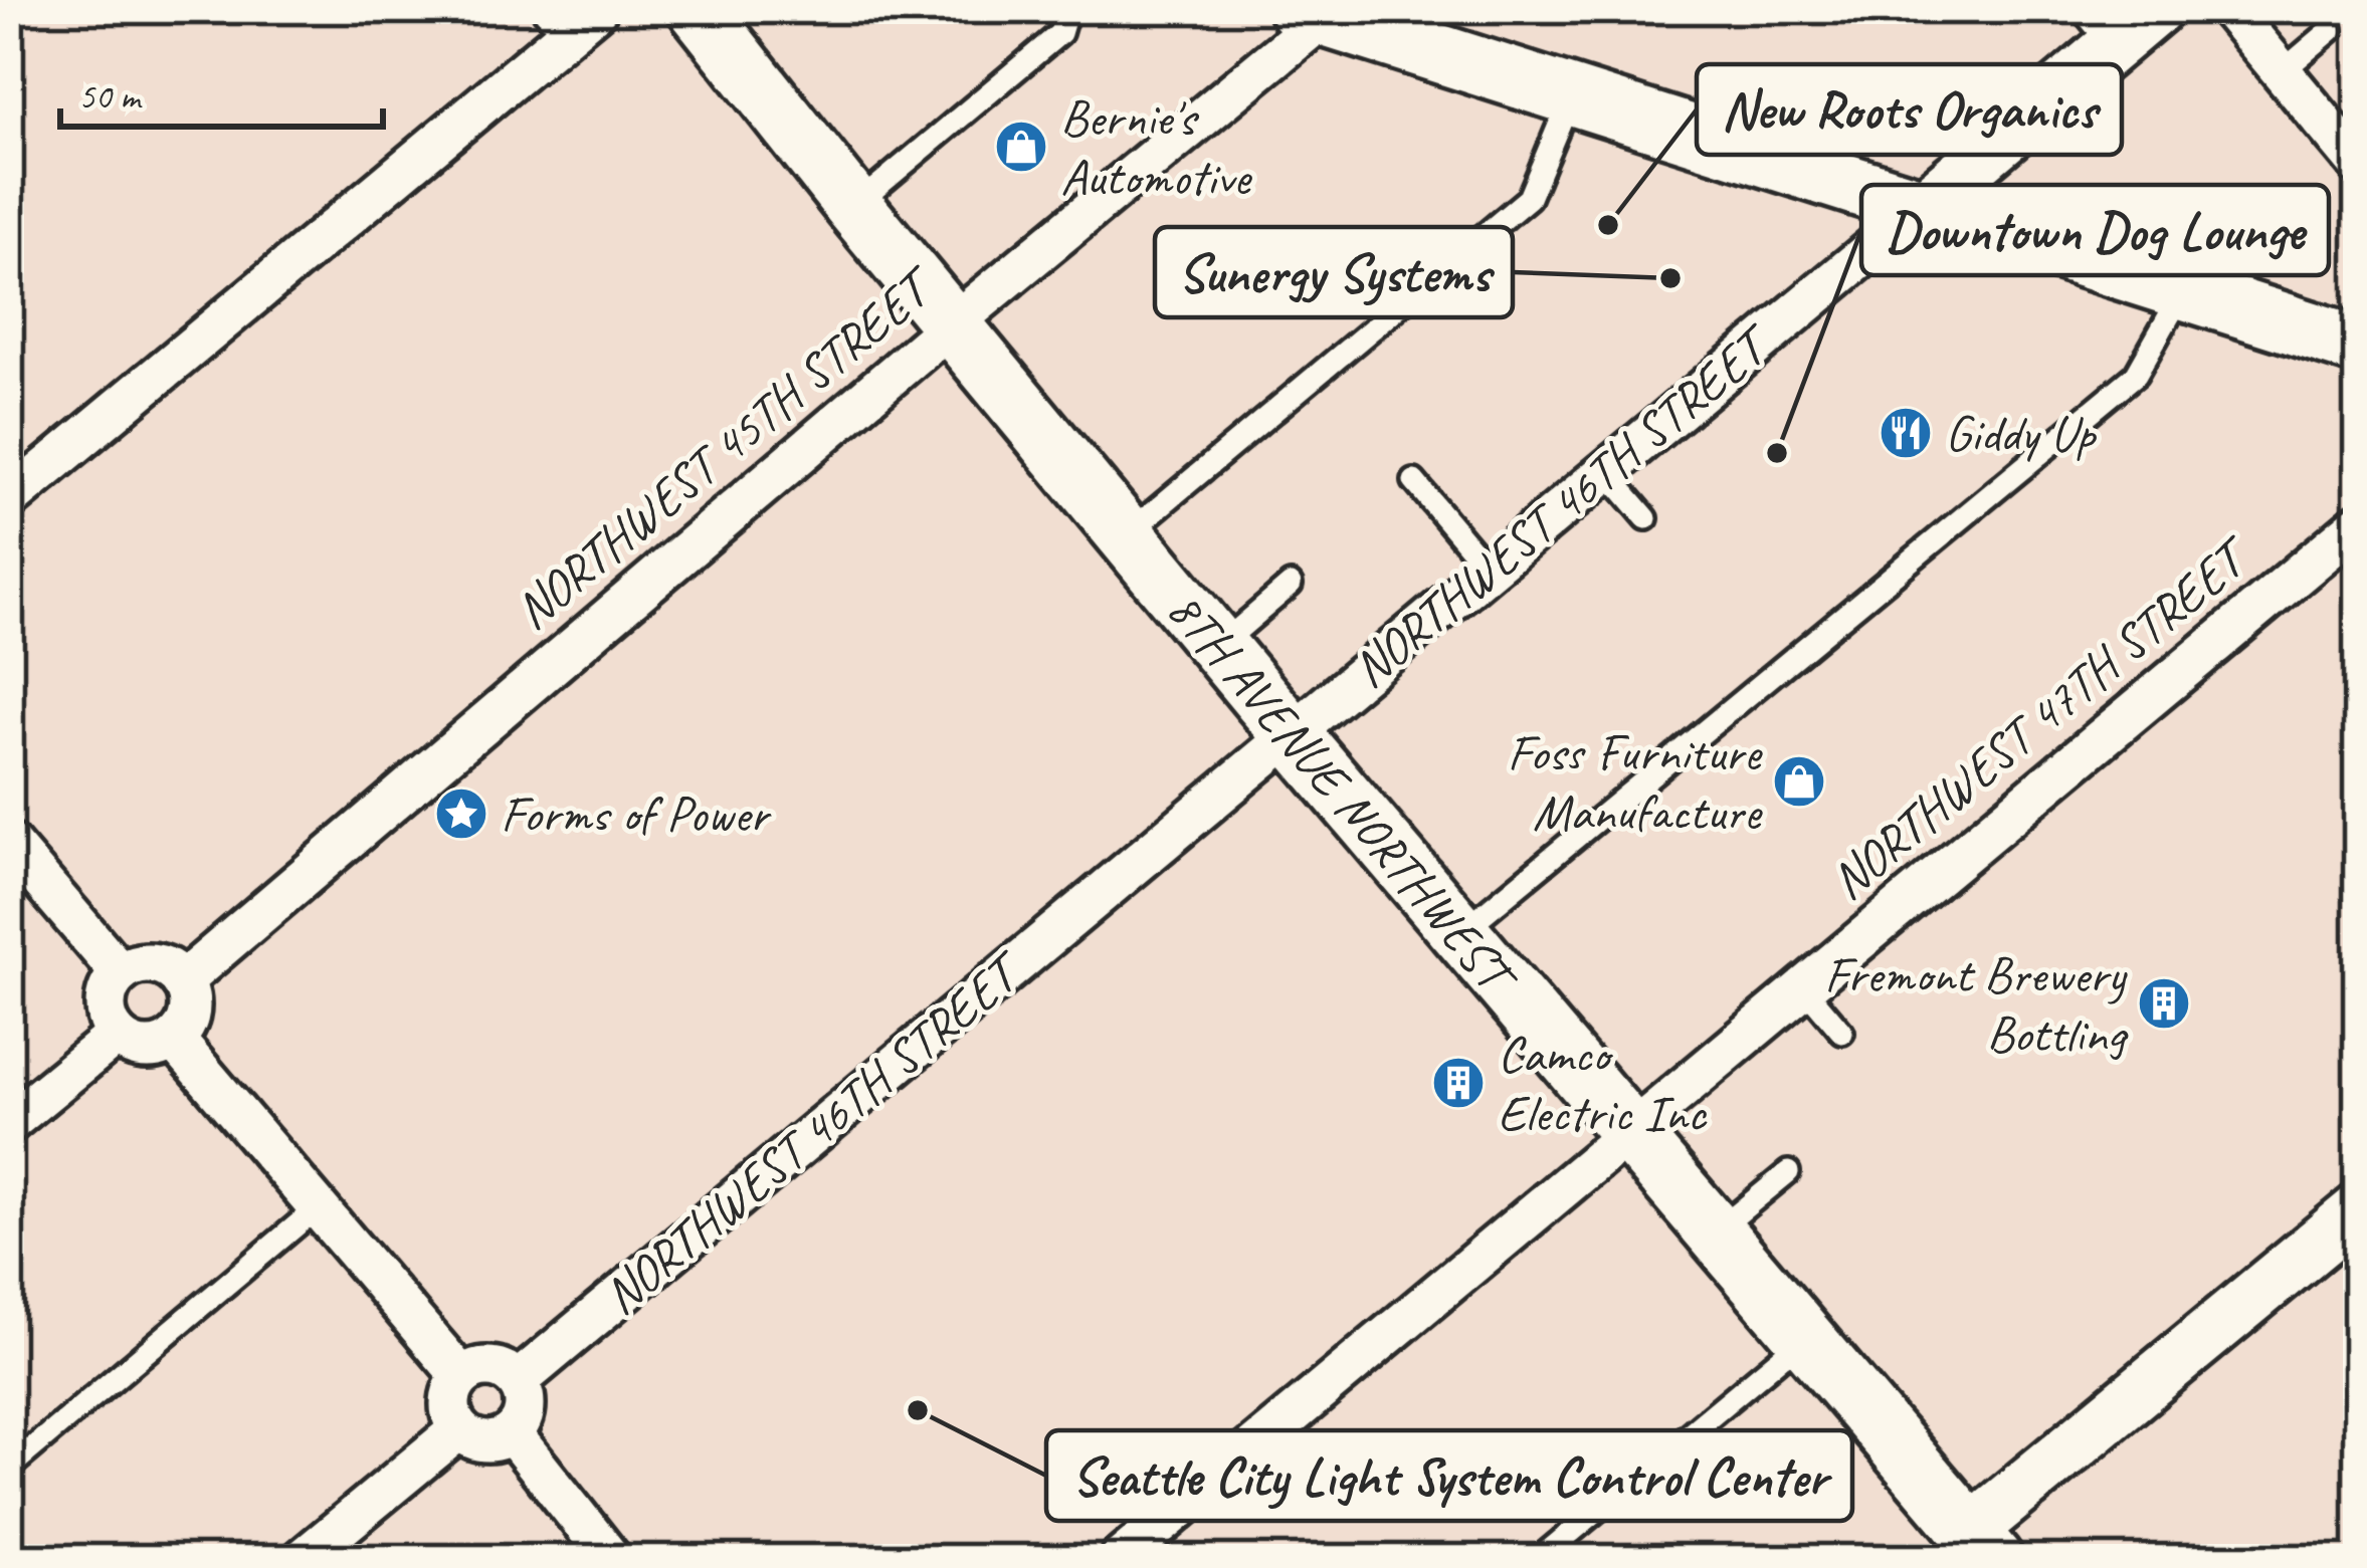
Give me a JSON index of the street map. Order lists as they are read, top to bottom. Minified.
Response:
{"streets":{"main road":["8TH AVENUE NORTHWEST"],"street":["NORTHWEST 45TH STREET","NORTHWEST 46TH STREET","NORTHWEST 47TH STREET"]},"crossings":[["NORTHWEST 45TH STREET","8TH AVENUE NORTHWEST"],["NORTHWEST 46TH STREET","8TH AVENUE NORTHWEST"],["NORTHWEST 47TH STREET","8TH AVENUE NORTHWEST"]],"places":{"shop":["Bernie's Automotive","Foss Furniture Manufacture"],"other":["New Roots Organics","Sunergy Systems","Downtown Dog Lounge","Seattle City Light System Control Center"],"restaurant":["Giddy Up"],"place":["Forms of Power"],"building":["Fremont Brewery Bottling","Camco Electric Inc"]},"scale_bar":"50 m"}
